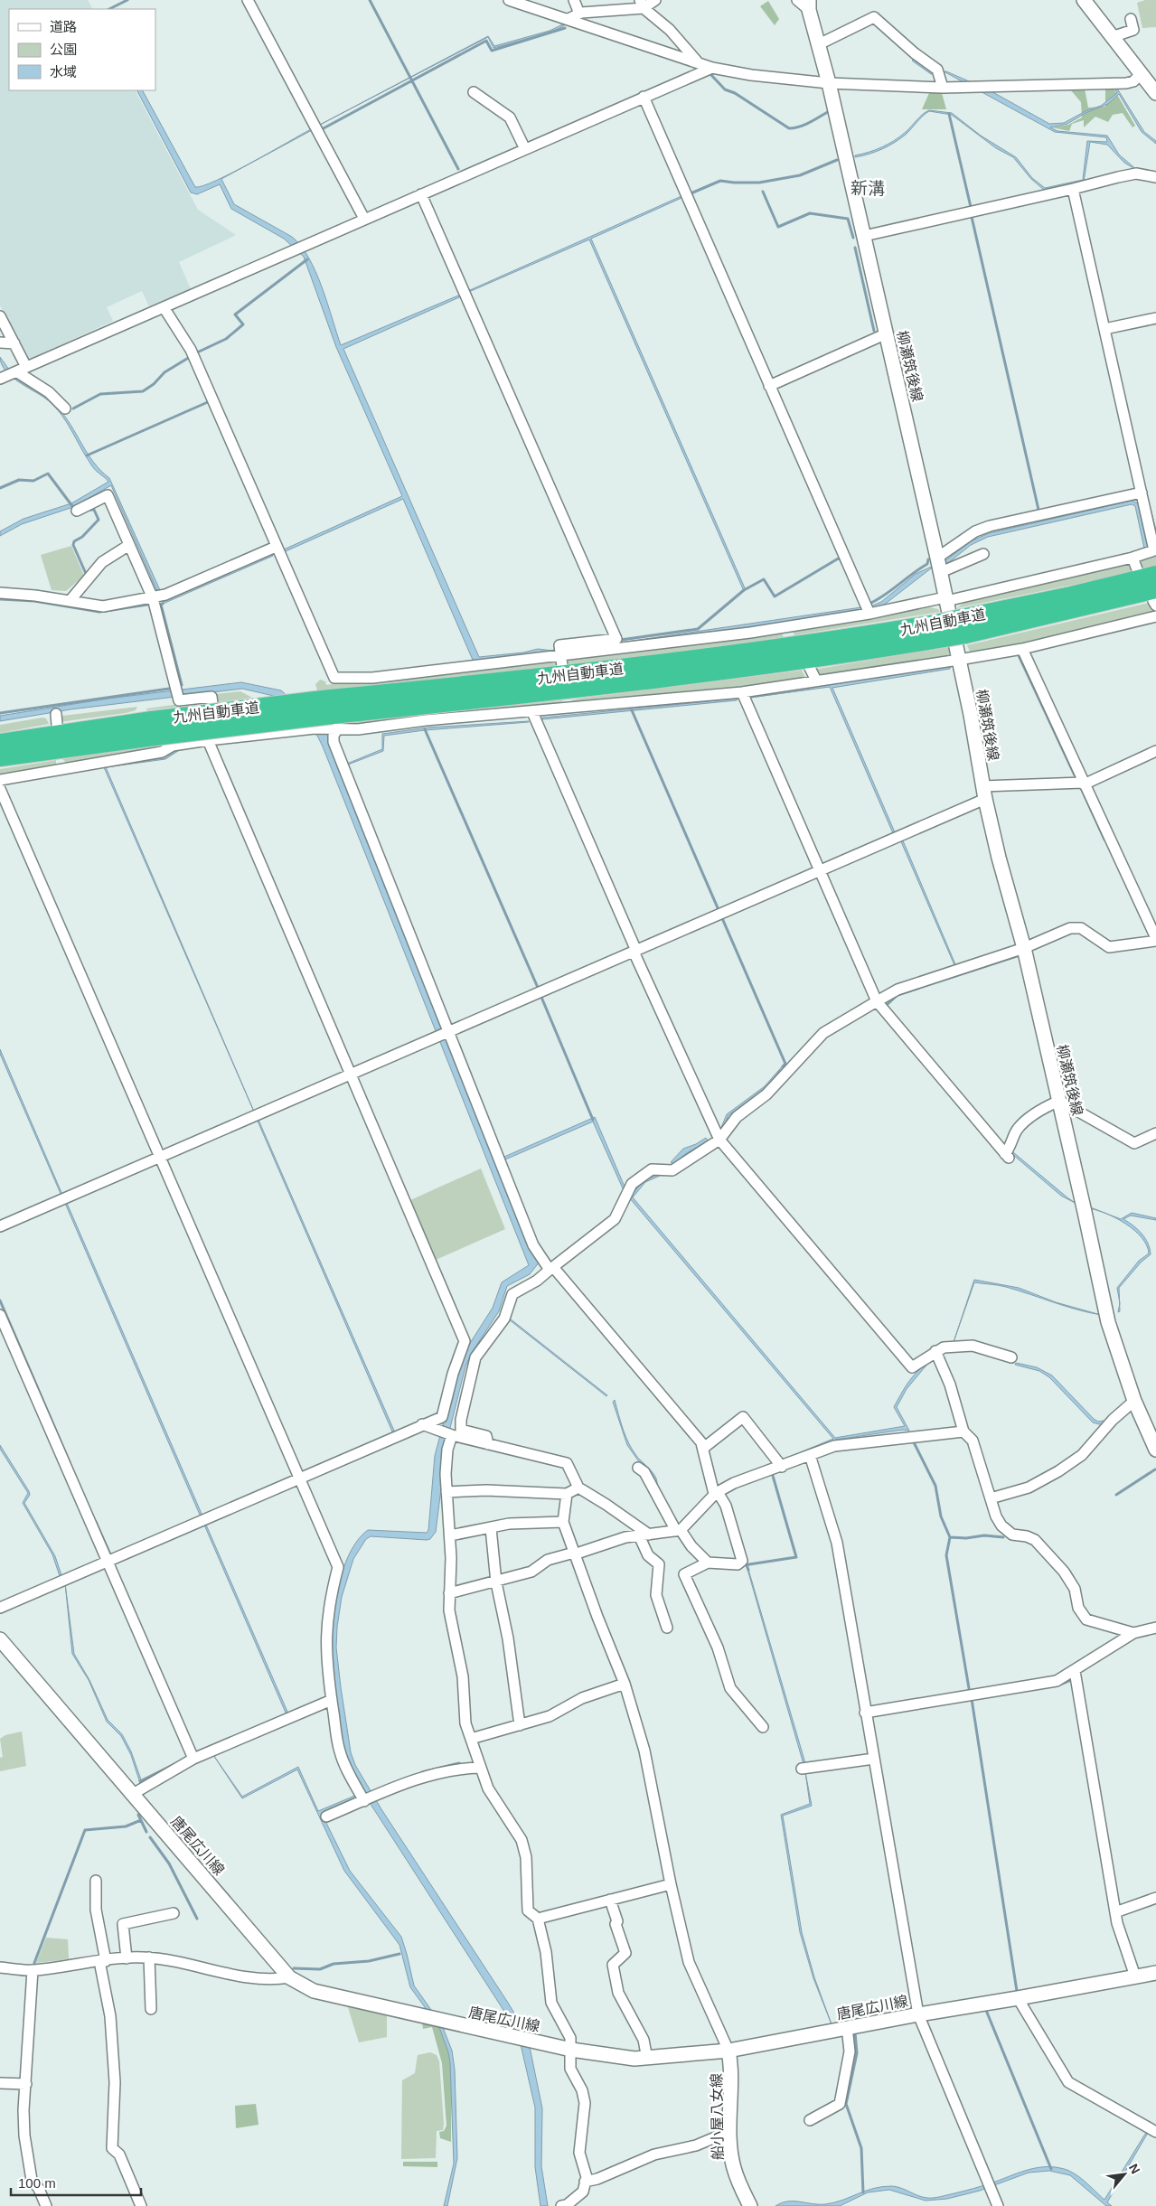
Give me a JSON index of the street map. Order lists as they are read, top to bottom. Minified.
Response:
{"streets":{"highway":["九州自動車道"],"main road":["柳瀬筑後線","唐尾広川線","船小屋八女線"]},"crossings":[["唐尾広川線","船小屋八女線"]],"districts":["新溝"],"legend":["道路","公園","水域"],"scale_bar":"100 m","north":"top right"}
